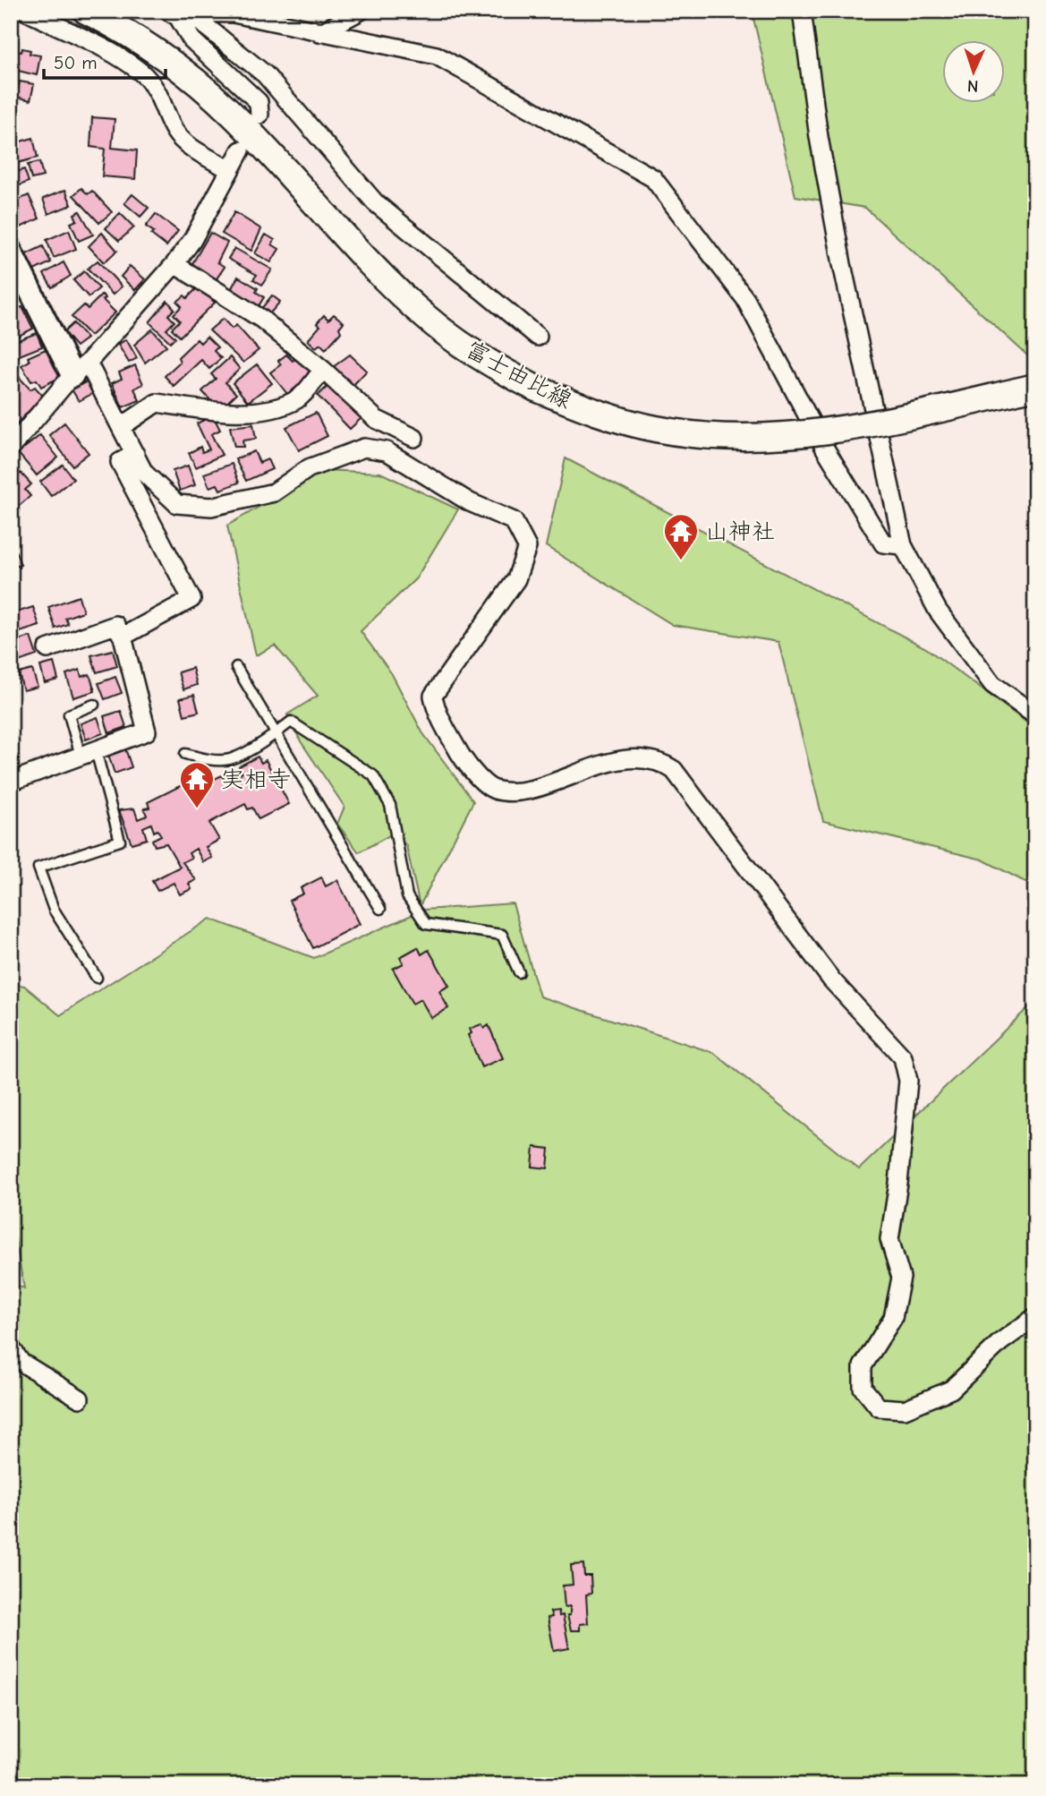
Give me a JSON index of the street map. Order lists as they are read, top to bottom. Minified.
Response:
{"streets":{"main road":["富士由比線"]},"places":{"temple":["山神社","実相寺"]},"scale_bar":"50 m","north":"bottom"}
